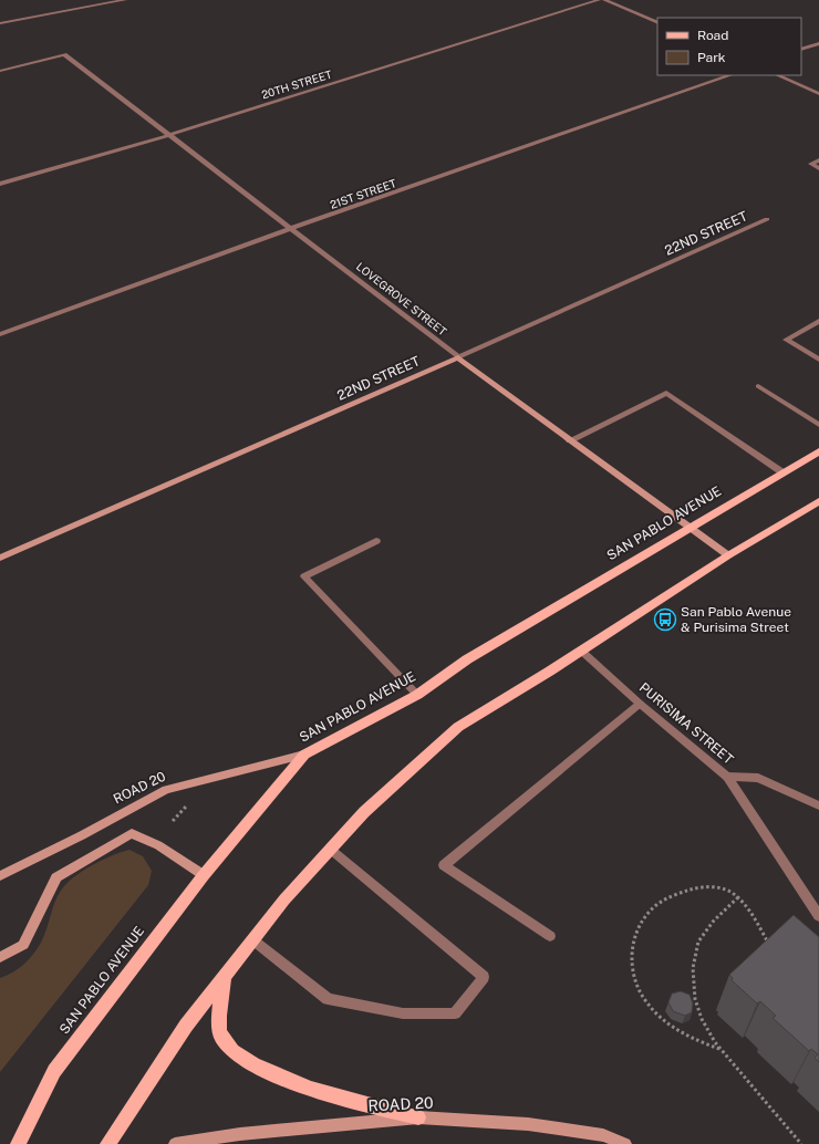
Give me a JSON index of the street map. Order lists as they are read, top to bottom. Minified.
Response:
{"streets":{"main road":["SAN PABLO AVENUE"],"street":["20TH STREET","21ST STREET","22ND STREET","LOVEGROVE STREET","PURISIMA STREET","ROAD 20"]},"crossings":[["20TH STREET","LOVEGROVE STREET"],["21ST STREET","LOVEGROVE STREET"],["22ND STREET","LOVEGROVE STREET"],["LOVEGROVE STREET","SAN PABLO AVENUE"],["SAN PABLO AVENUE","ROAD 20"]],"places":{"bus stop":["San Pablo Avenue & Purisima Street"]},"legend":["Road","Park"]}
